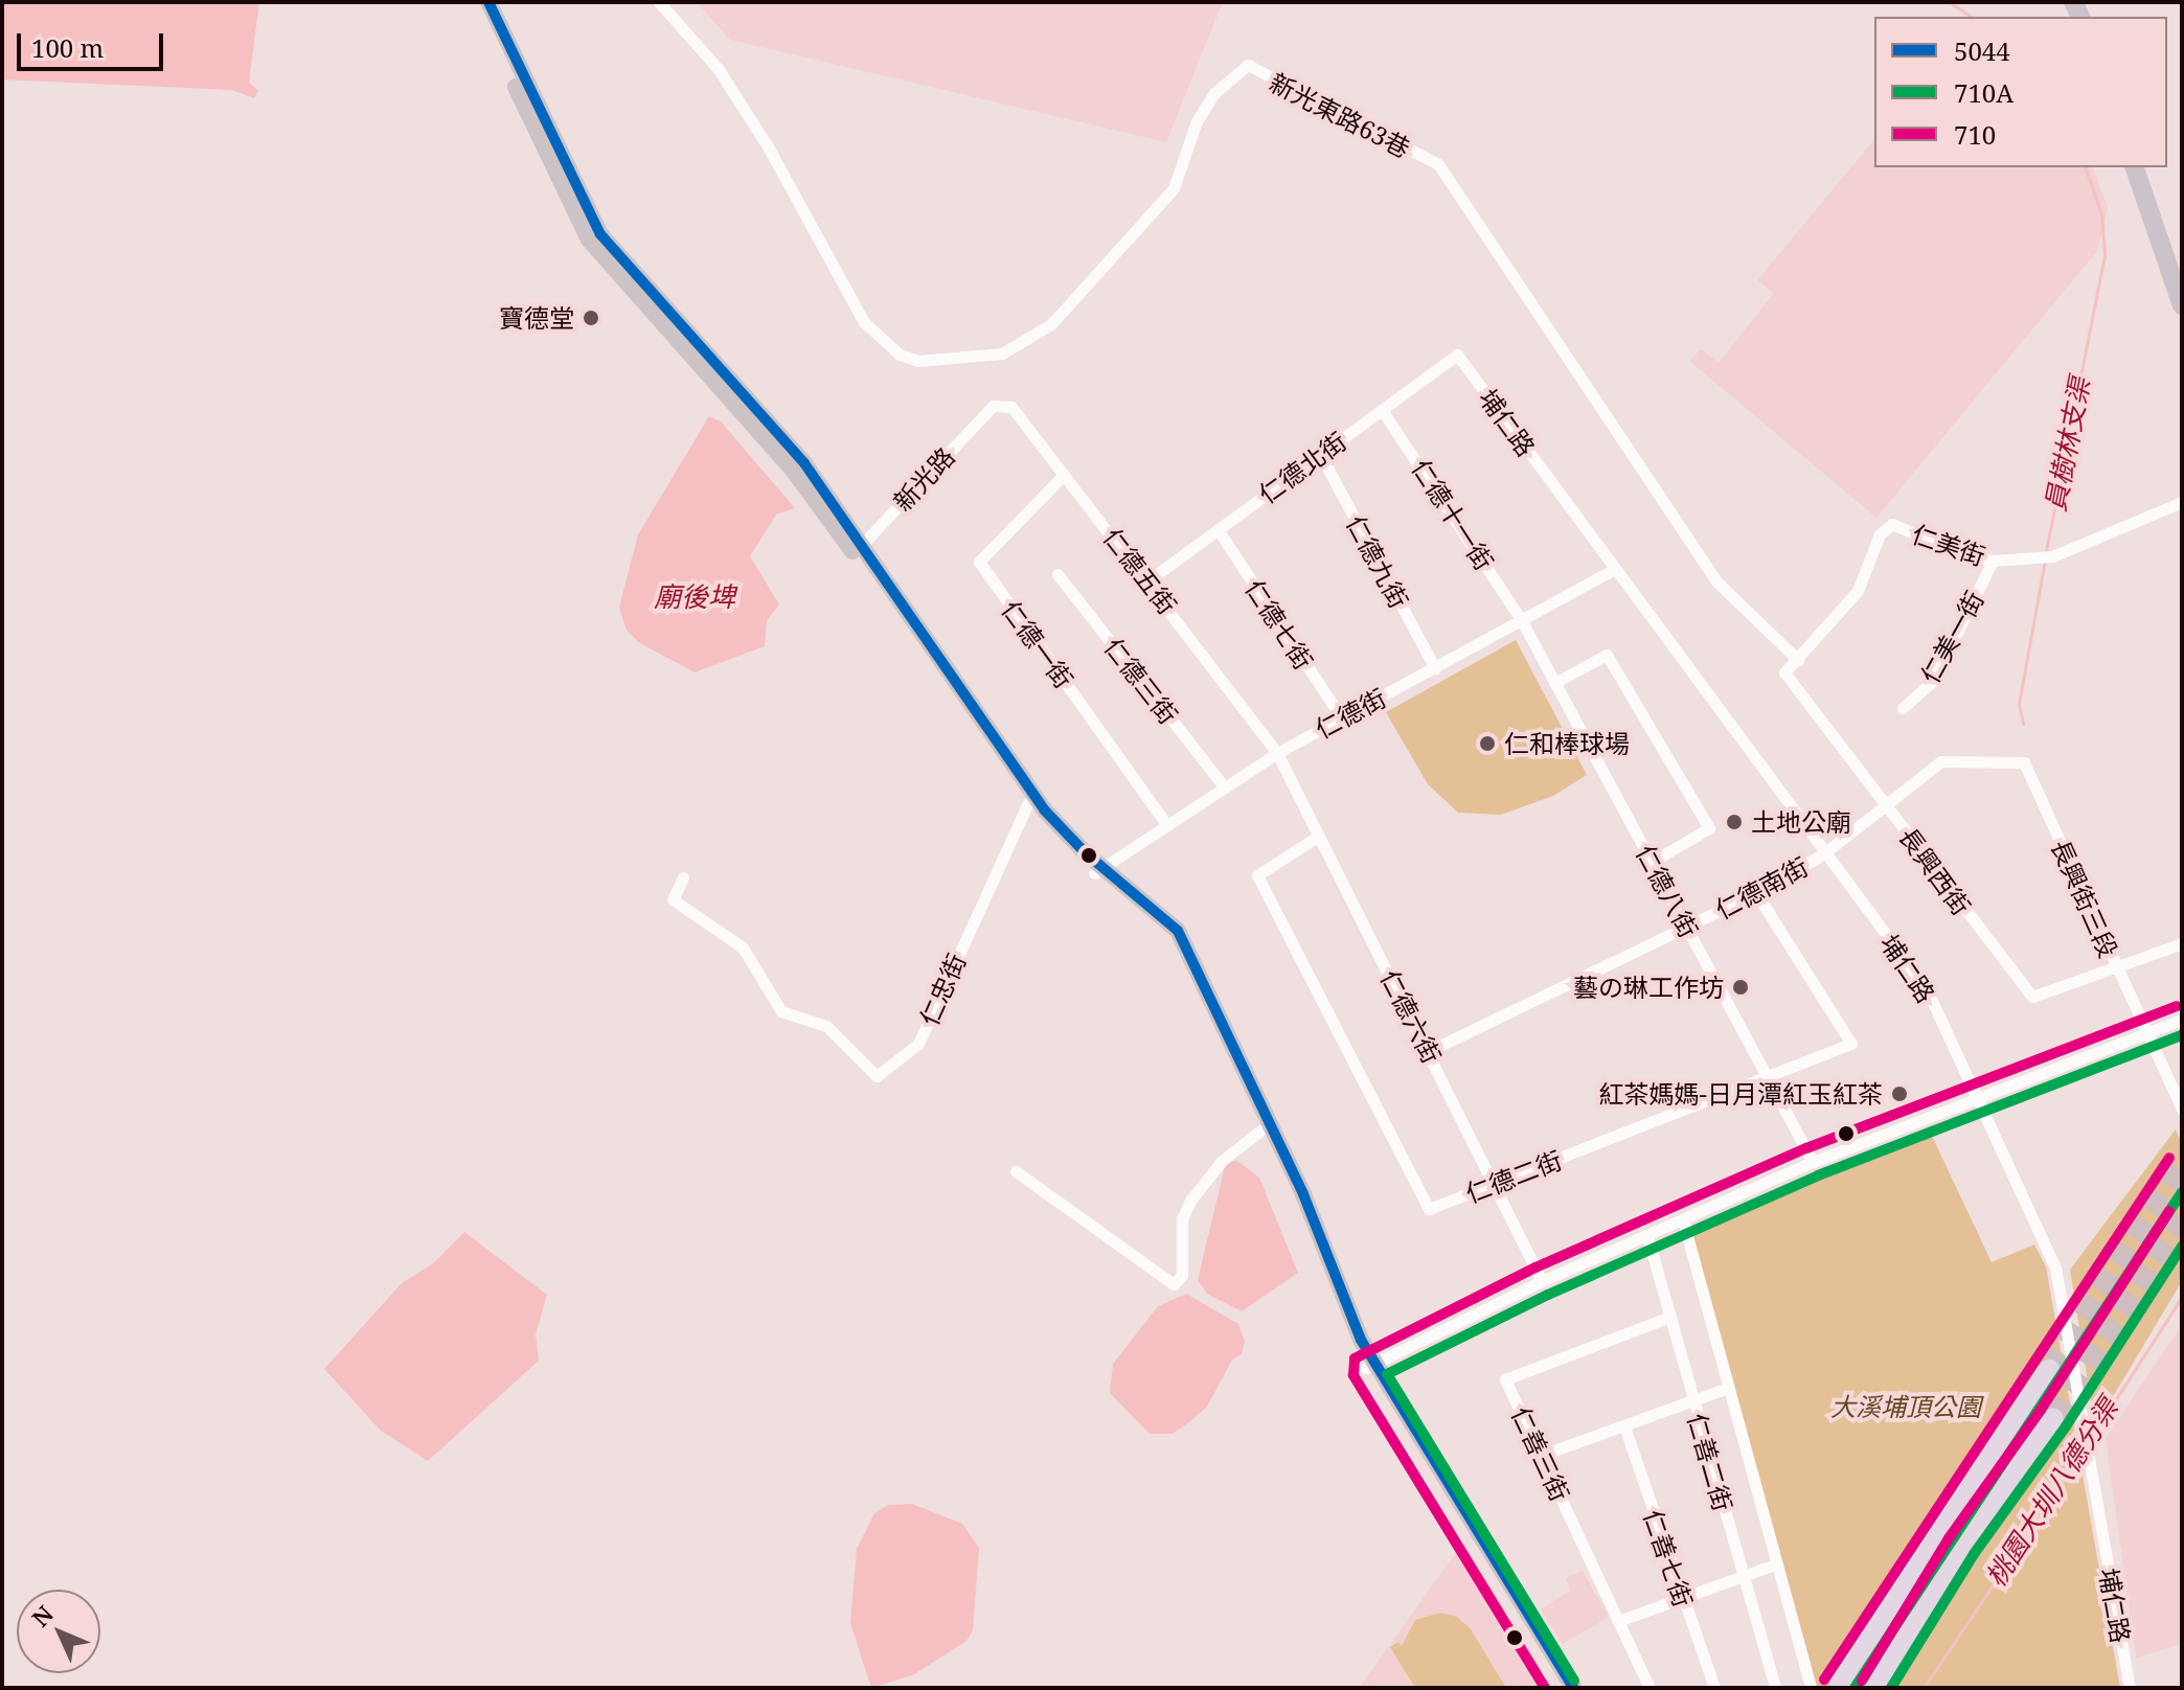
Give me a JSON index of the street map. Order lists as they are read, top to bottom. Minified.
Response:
{"streets":{"street":["新光東路63巷","埔仁路","仁德北街","新光路","仁德十一街","仁美街","仁德九街","仁德五街","仁德七街","仁美一街","仁德一街","仁德三街","仁德街","長興西街","仁德南街","仁德八街","長興街三段","仁忠街","仁德六街","仁德二街","仁善三街","仁善二街","仁善七街"]},"crossings":[["新光東路63巷","仁美街"],["埔仁路","仁德北街"],["埔仁路","仁德街"],["埔仁路","仁德南街"],["仁德北街","仁德十一街"],["仁德北街","仁德九街"],["仁德北街","仁德五街"],["仁德北街","仁德七街"],["新光路","仁德五街"],["仁德十一街","仁德街"],["仁德十一街","仁德八街"],["仁美街","仁美一街"],["仁美街","長興西街"],["仁德九街","仁德街"],["仁德五街","仁德一街"],["仁德五街","仁德街"],["仁德五街","仁德六街"],["仁德七街","仁德街"],["仁德一街","仁德街"],["仁德三街","仁德街"],["仁德街","仁德八街"],["仁德街","仁德六街"],["長興西街","仁德南街"],["長興西街","長興街三段"],["仁德南街","仁德八街"],["仁德南街","長興街三段"],["仁德南街","仁德六街"],["仁德南街","仁德二街"],["仁德八街","仁德二街"],["仁德六街","仁德二街"],["仁善三街","仁善二街"]],"water":["員樹林支渠","廟後埤","桃園大圳八德分渠"],"parks":["大溪埔頂公園"],"places":["寶德堂","仁和棒球場","土地公廟","藝の琳工作坊","紅茶媽媽-日月潭紅玉紅茶"],"lines":["transit line 5044","transit line 710","transit line 710A"],"legend":["5044","710A","710"],"scale_bar":"100 m","north":"top left"}
